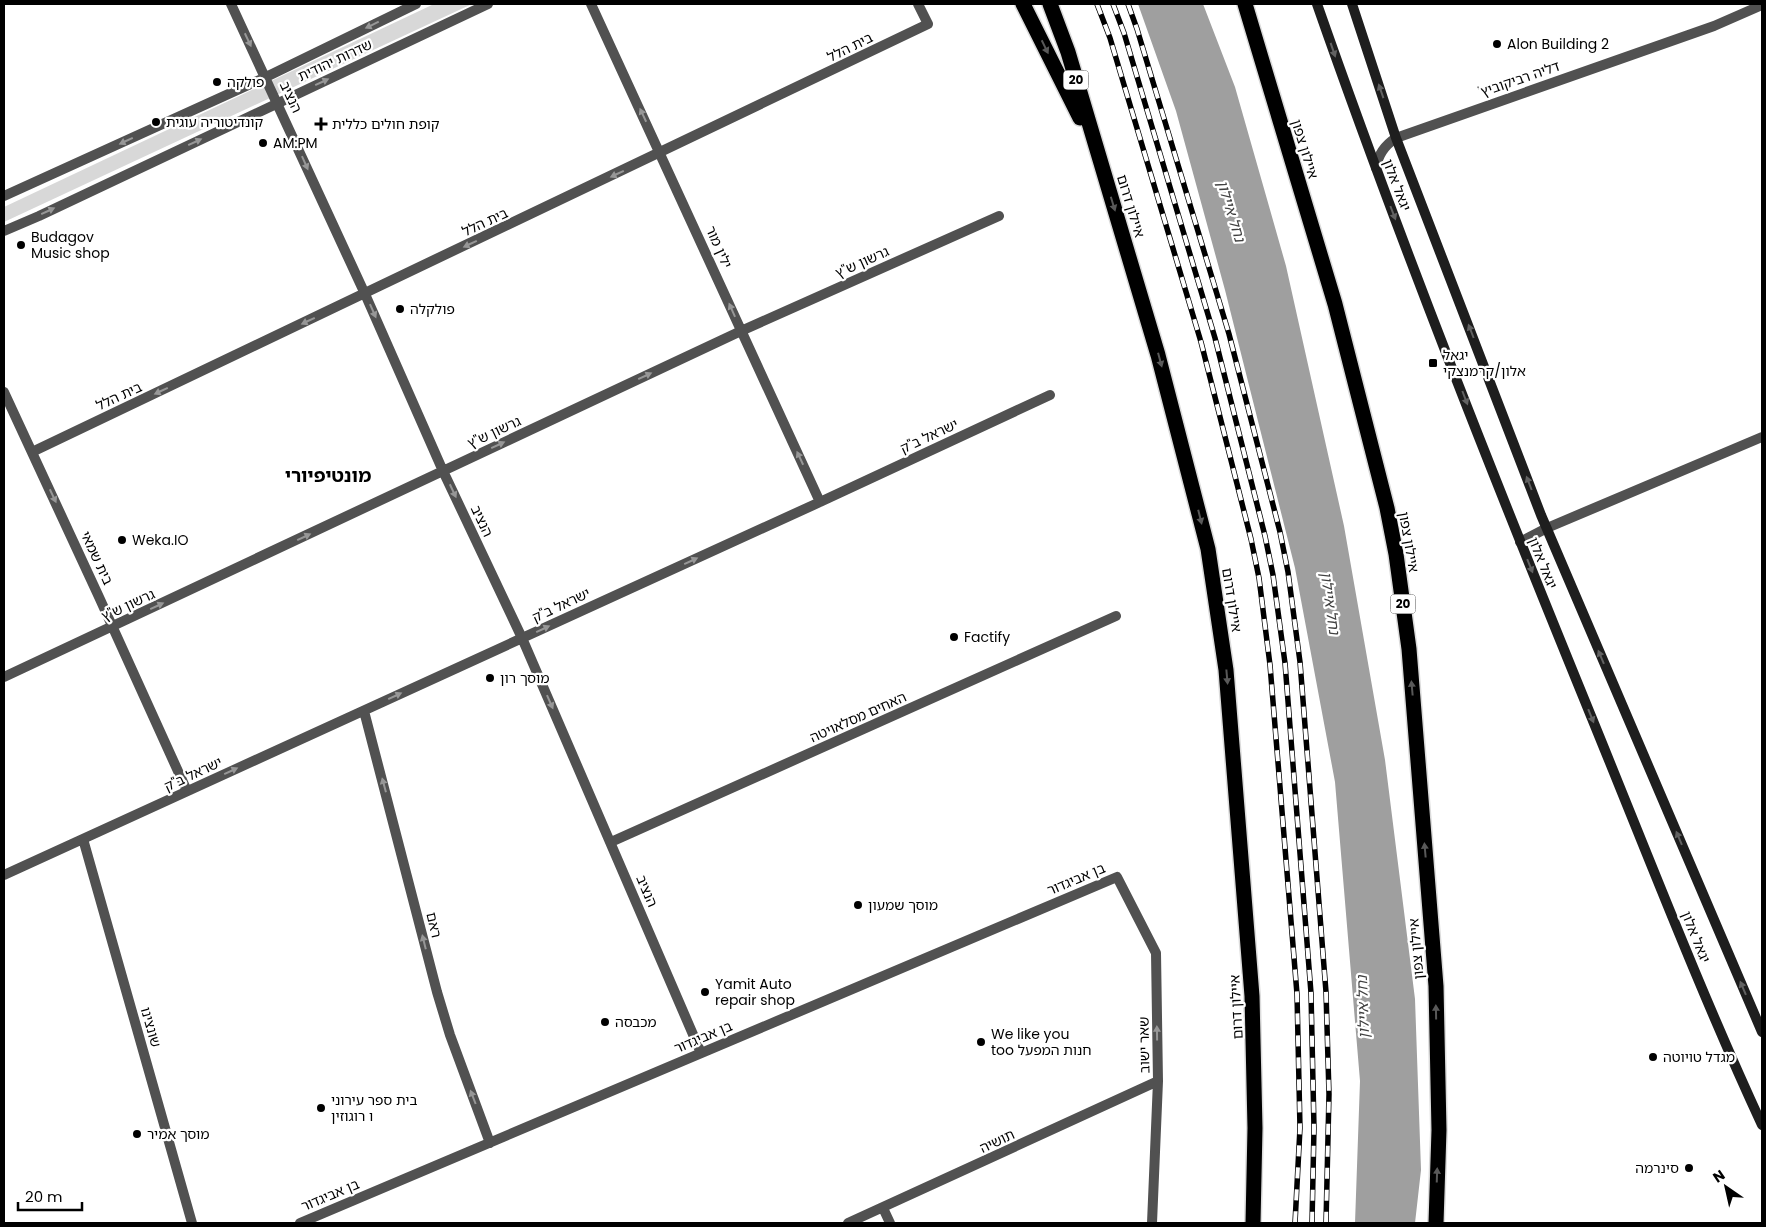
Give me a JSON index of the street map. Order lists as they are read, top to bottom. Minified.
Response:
{"streets":{"highway":["20","איילון צפון","איילון דרום"],"street":["בית הלל","שדרות יהודית","'דליה רביקוביץ","הנציב","יגאל אלון","ילין מור","גרשון ש\"ץ","ישראל ב\"ק","בית שמאי","האחים מסלאויטה","בן אביגדור","ראם","שונצינו","שאר ישוב","תושיה"]},"crossings":[["בית הלל","הנציב"],["בית הלל","ילין מור"],["בית הלל","בית שמאי"],["שדרות יהודית","הנציב"],["'דליה רביקוביץ","יגאל אלון"],["הנציב","גרשון ש\"ץ"],["הנציב","ישראל ב\"ק"],["הנציב","האחים מסלאויטה"],["הנציב","בן אביגדור"],["ילין מור","גרשון ש\"ץ"],["ילין מור","ישראל ב\"ק"],["גרשון ש\"ץ","בית שמאי"],["ישראל ב\"ק","בית שמאי"],["ישראל ב\"ק","ראם"],["ישראל ב\"ק","שונצינו"],["בן אביגדור","ראם"],["בן אביגדור","שאר ישוב"],["שאר ישוב","תושיה"]],"one_way":["בית הלל","הנציב","איילון צפון","איילון דרום","ילין מור","גרשון ש\"ץ","ישראל ב\"ק","בית שמאי","ראם","שאר ישוב"],"districts":["מונטיפיורי"],"water":["נחל איילון"],"places":{"other":["Alon Building 2","פולקה","קונדיטוריה עוגית","AM:PM","Budagov Music shop","פולקלה","Weka.IO","Factify","מוסך רון","מוסך שמעון","Yamit Auto repair shop","מכבסה","We like you too חנות המפעל","מגדל טויוטה","בית ספר עירוני ו רוגוזין","מוסך אמיר","סינרמה"],"health":["קופת חולים כללית"],"transit":["יגאל אלון/קרמנצקי"]},"scale_bar":"20 m","north":"top left"}
